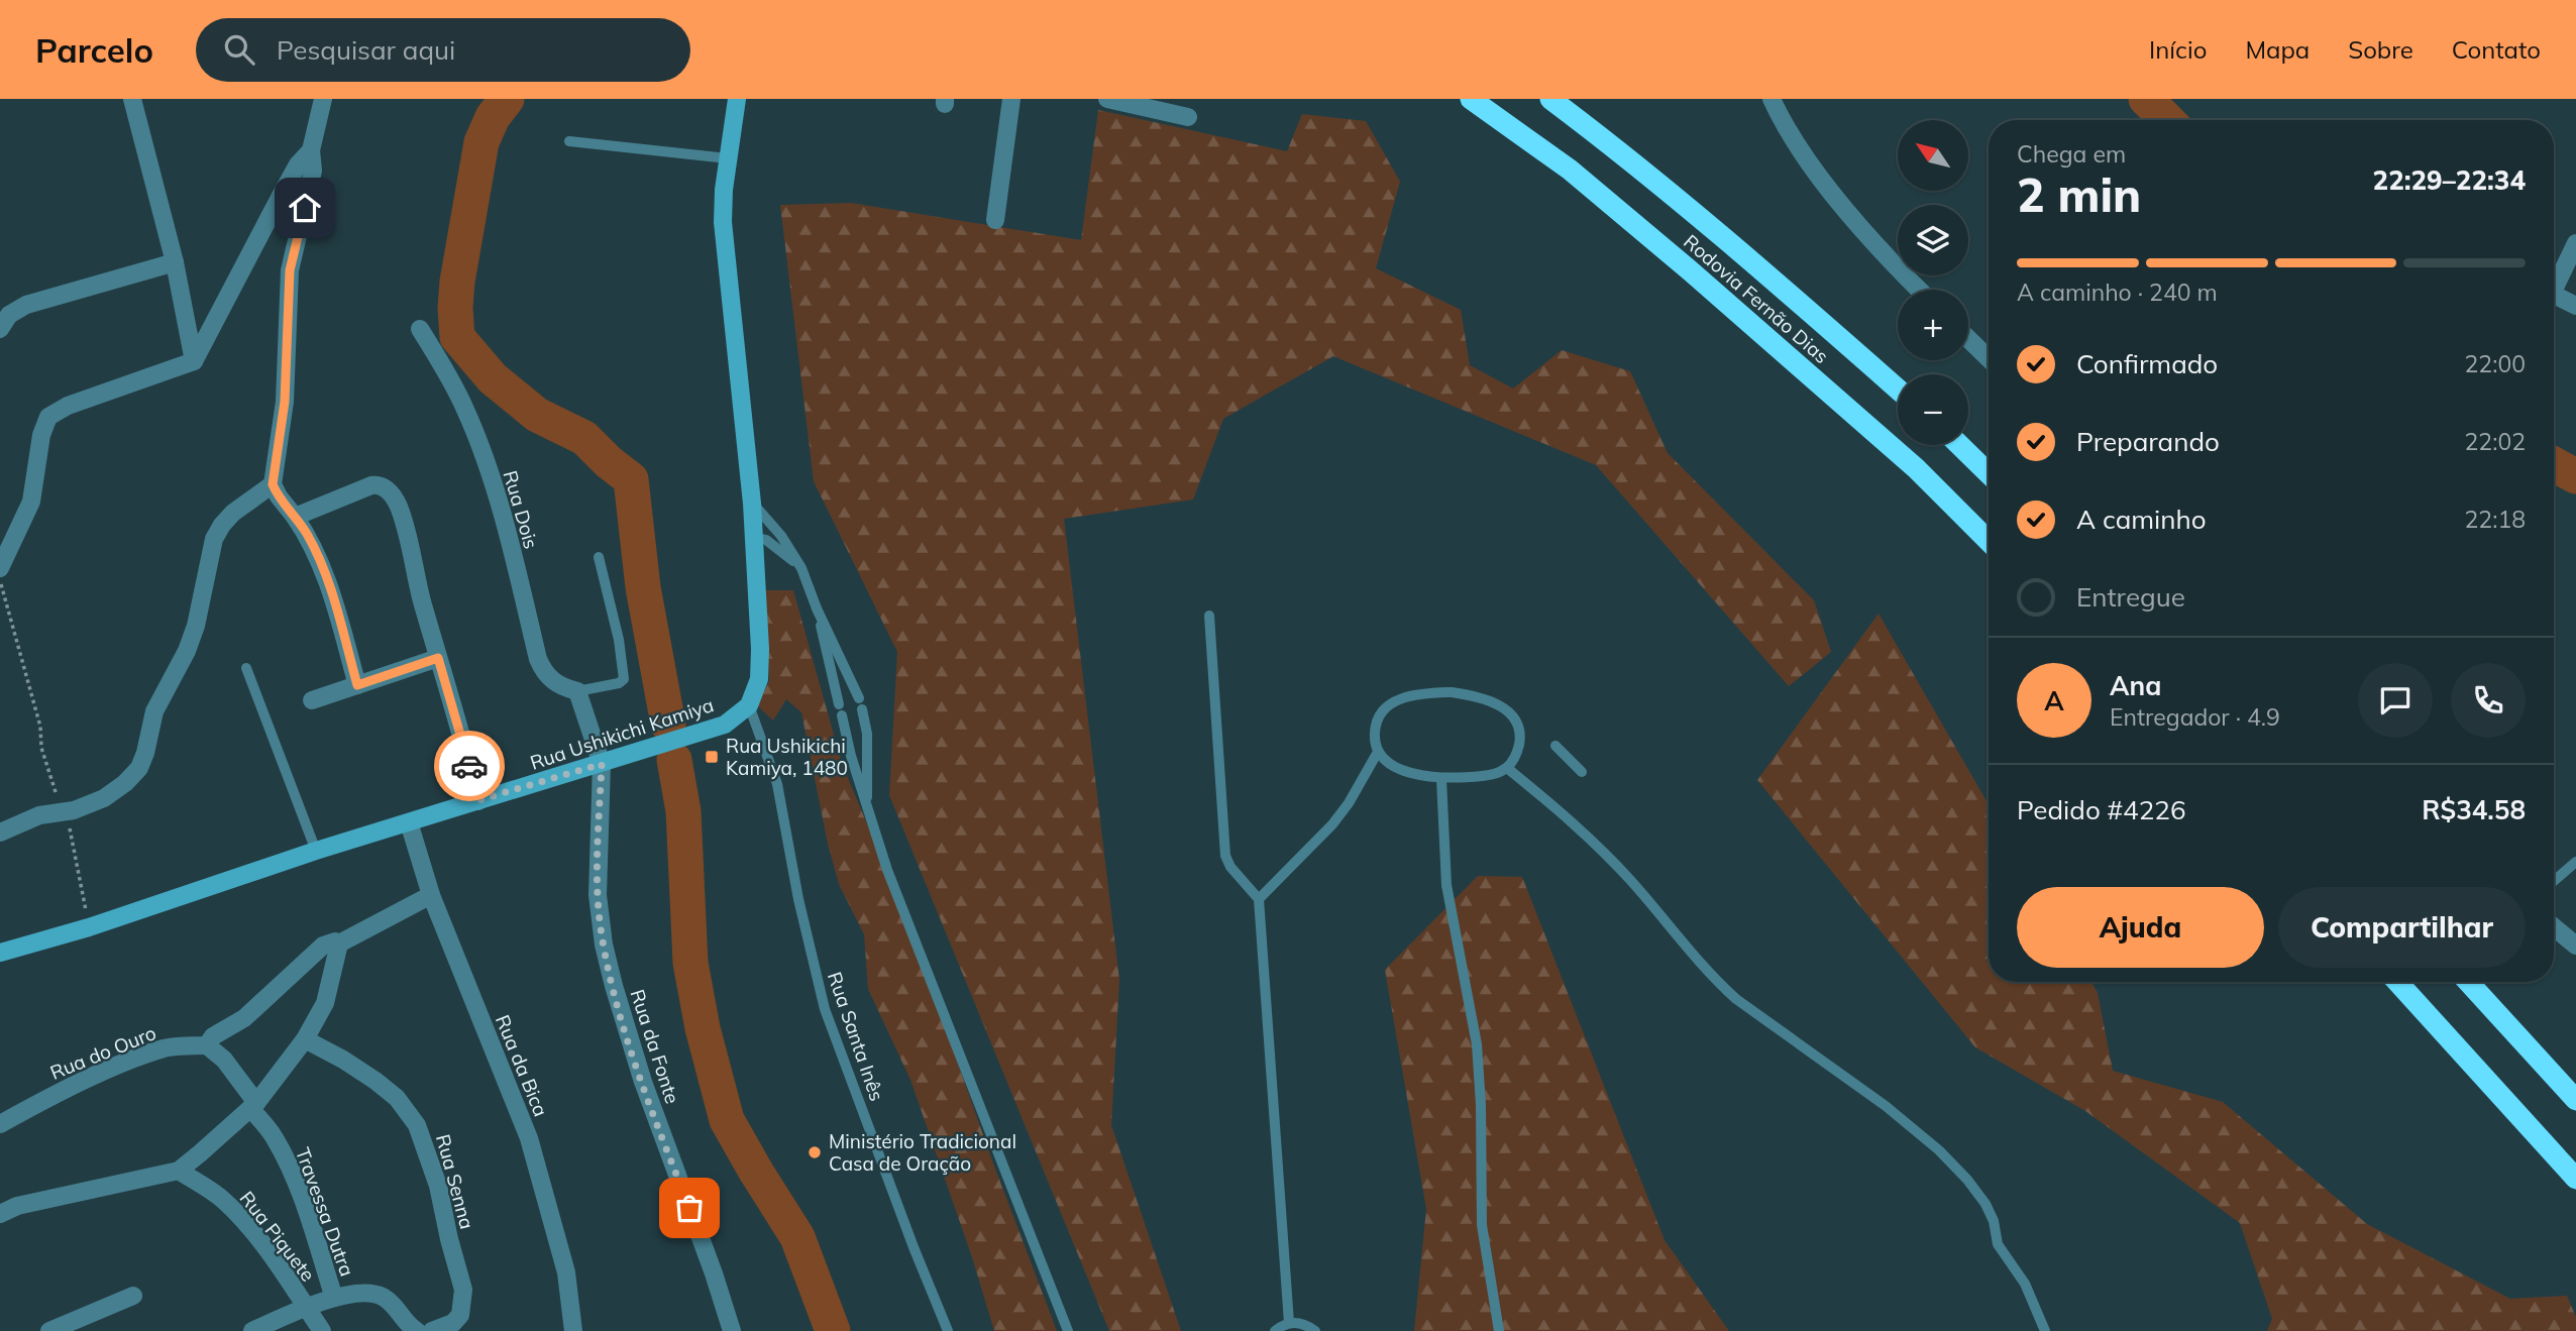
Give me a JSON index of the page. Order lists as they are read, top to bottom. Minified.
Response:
{"streets":{"highway":["Rodovia Fernão Dias"],"main road":["Rua Ushikichi Kamiya"],"street":["Rua Dois","Rua da Fonte","Rua do Ouro","Rua da Bica","Rua Senna","Travessa Dutra","Rua Piquete"],"lane":["Rua Santa Inês"]},"crossings":[["Rua Ushikichi Kamiya","Rua Santa Inês"],["Rua Ushikichi Kamiya","Rua da Fonte"],["Rua Ushikichi Kamiya","Rua da Bica"],["Rua do Ouro","Travessa Dutra"]],"places":{"transit":["Rua Ushikichi Kamiya, 1480"],"other":["Ministério Tradicional Casa de Oração"]},"north":"top left","page":{"header":"Parcelo","search":"Pesquisar aqui","nav":["Início","Mapa","Sobre","Contato"],"map_buttons":["+","−"],"heading":["2 min","Chega em","22:29–22:34"],"panel":["Ana","Entregador · 4.9","Pedido #4226","R$34.58"],"bar":"A caminho · 240 m","list":[["Confirmado","22:00"],["Preparando","22:02"],["A caminho","22:18"],"Entregue"],"round":"A","buttons":["Ajuda","Compartilhar"]}}
